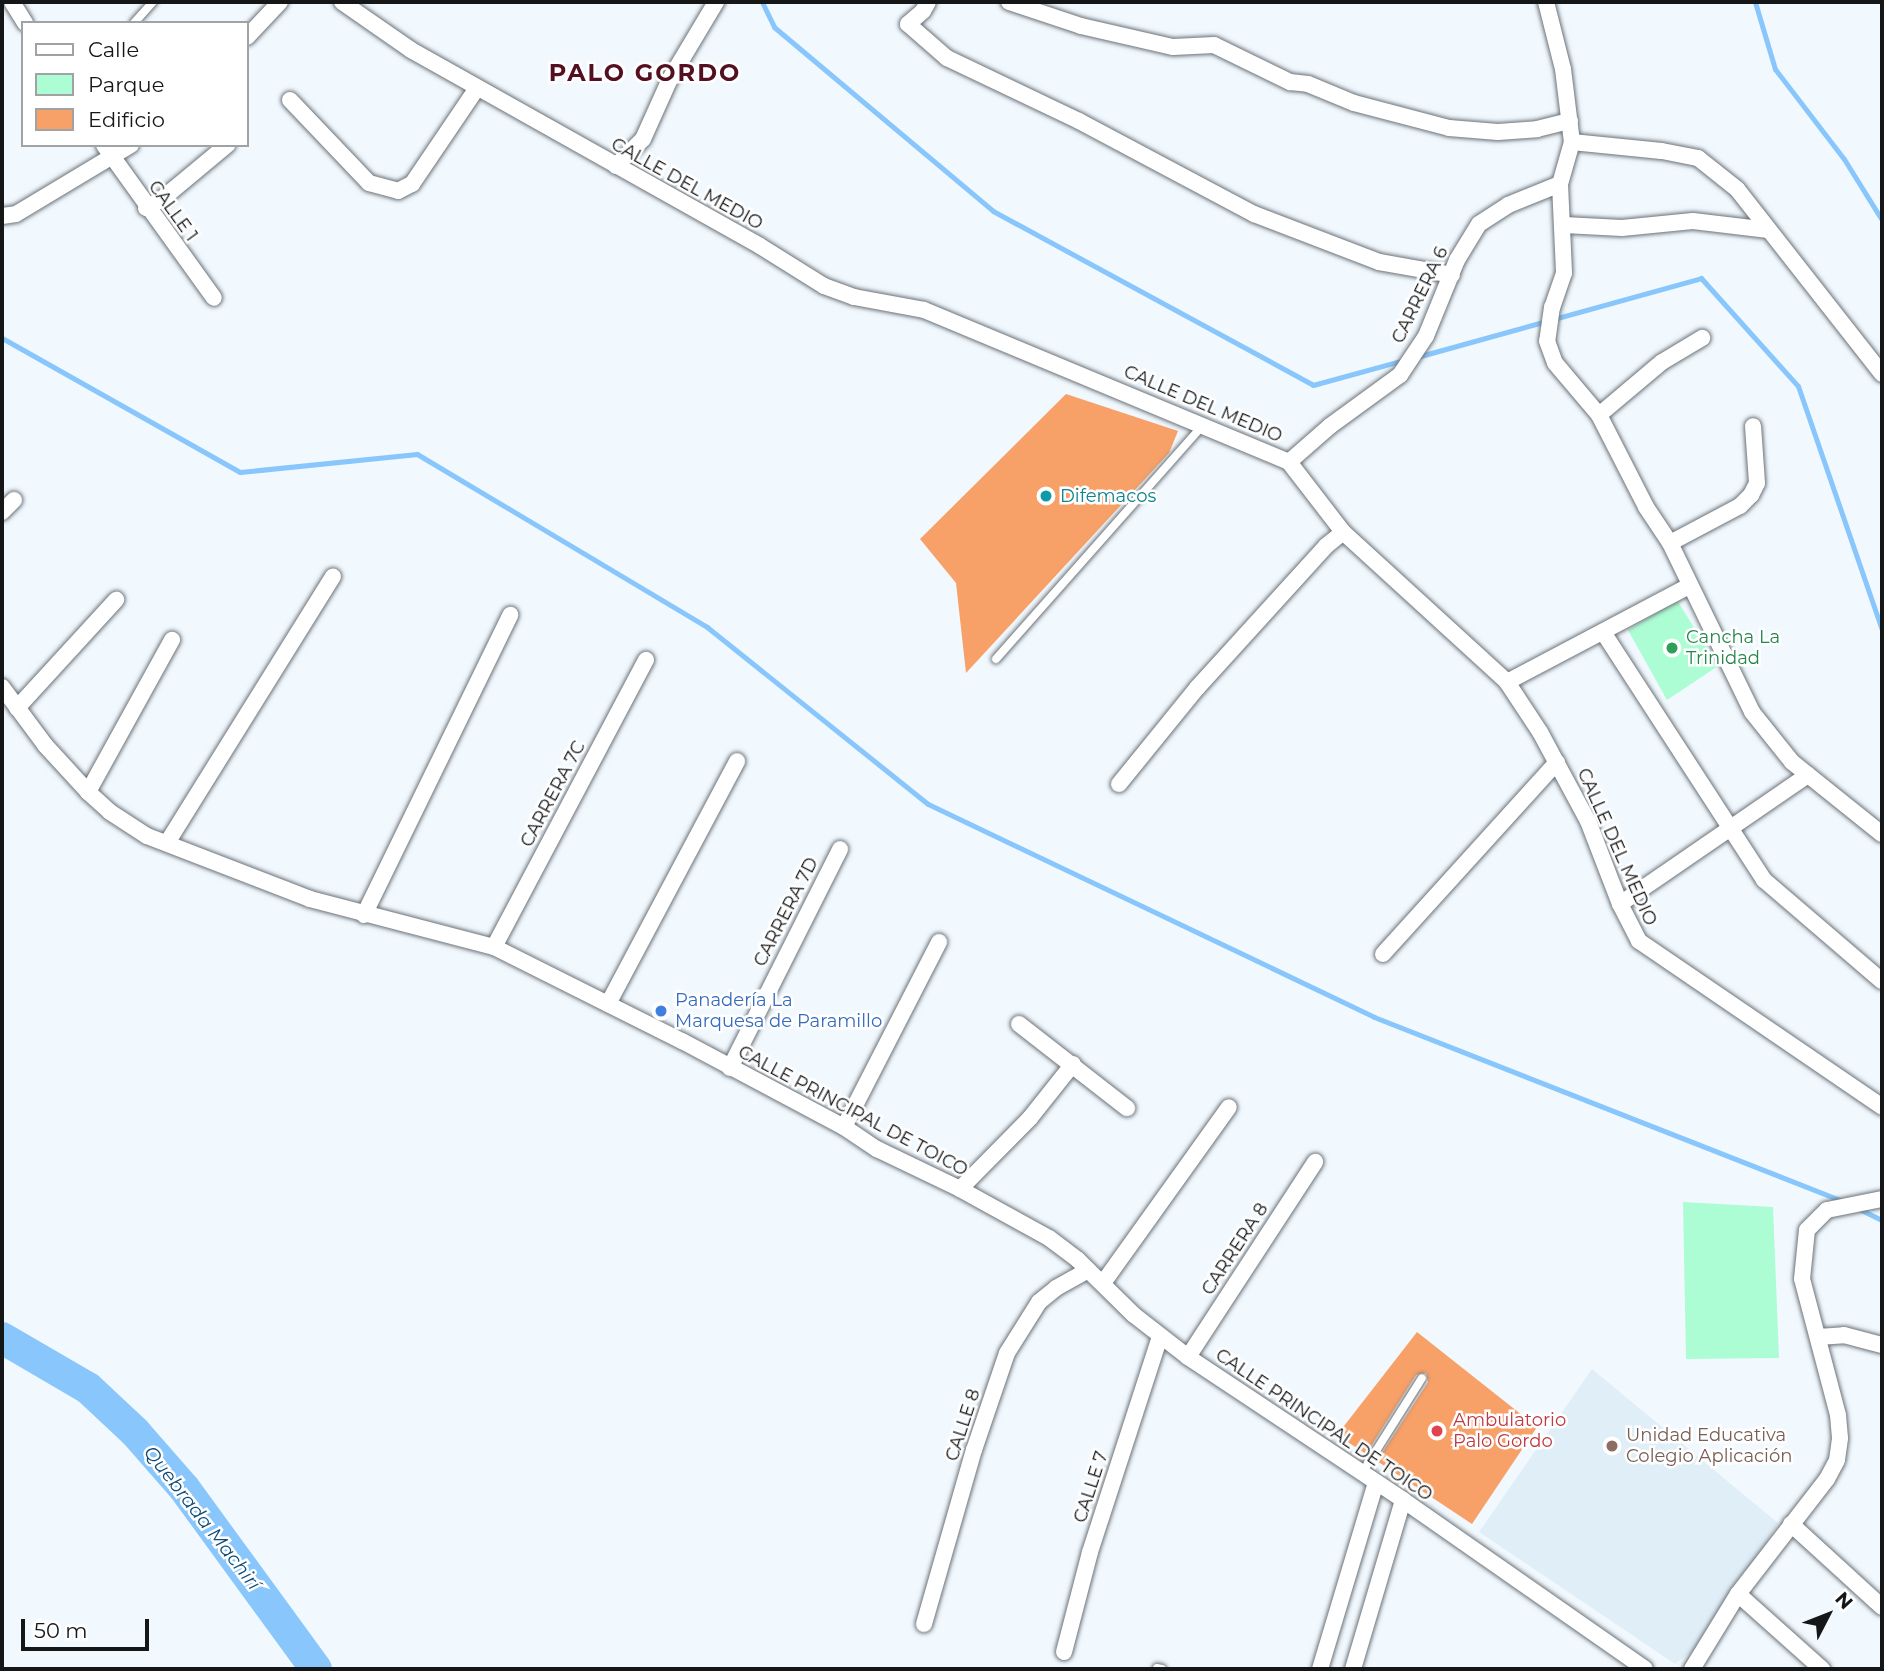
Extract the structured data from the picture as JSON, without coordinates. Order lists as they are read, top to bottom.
{
  "streets": {
    "street": [
      "CALLE DEL MEDIO",
      "CALLE 1",
      "CARRERA 6",
      "CARRERA 7C",
      "CARRERA 7D",
      "CALLE PRINCIPAL DE TOICO",
      "CARRERA 8",
      "CALLE 8",
      "CALLE 7"
    ]
  },
  "crossings": [
    ["CALLE DEL MEDIO", "CARRERA 6"],
    ["CARRERA 7C", "CALLE PRINCIPAL DE TOICO"],
    ["CARRERA 7D", "CALLE PRINCIPAL DE TOICO"],
    ["CALLE PRINCIPAL DE TOICO", "CARRERA 8"],
    ["CALLE PRINCIPAL DE TOICO", "CALLE 8"],
    ["CALLE PRINCIPAL DE TOICO", "CALLE 7"]
  ],
  "districts": ["PALO GORDO"],
  "water": ["Quebrada Machirí"],
  "places": [
    "Difemacos",
    "Cancha La Trinidad",
    "Panadería La Marquesa de Paramillo",
    "Ambulatorio Palo Gordo",
    "Unidad Educativa Colegio Aplicación"
  ],
  "legend": ["Calle", "Parque", "Edificio"],
  "scale_bar": "50 m",
  "north": "top right"
}
